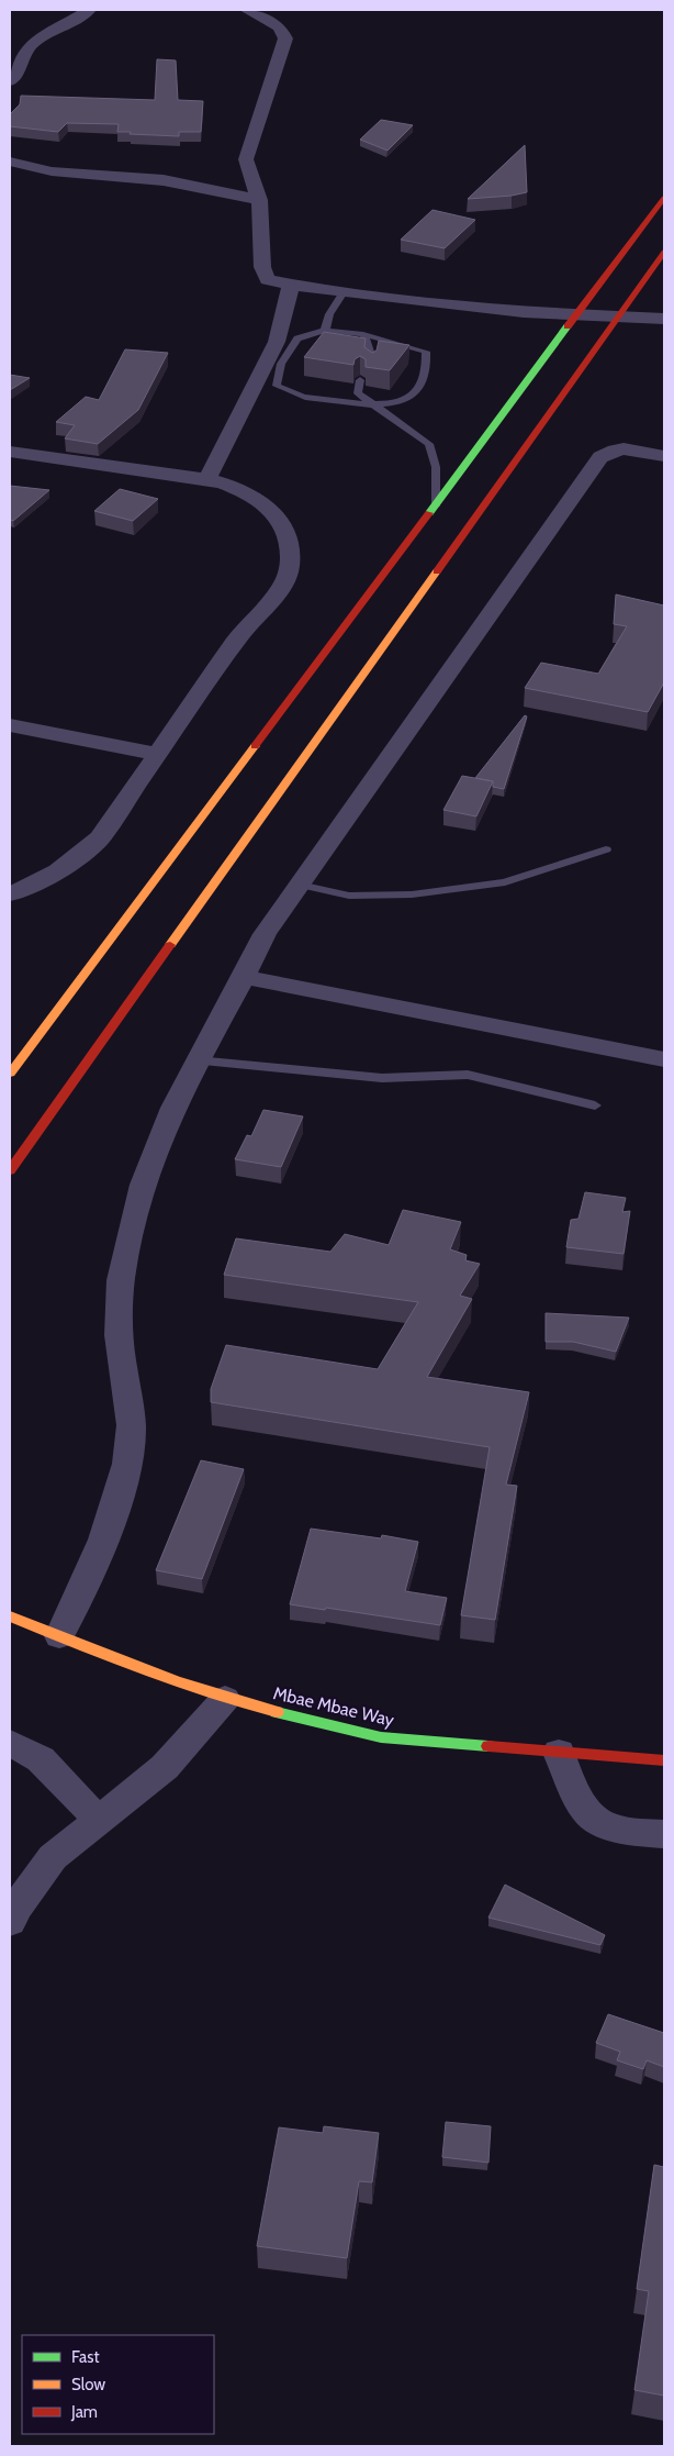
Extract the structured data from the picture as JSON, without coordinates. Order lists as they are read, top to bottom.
{
  "streets": {
    "main road": ["Mbae Mbae Way"]
  },
  "legend": ["Fast", "Slow", "Jam"]
}
